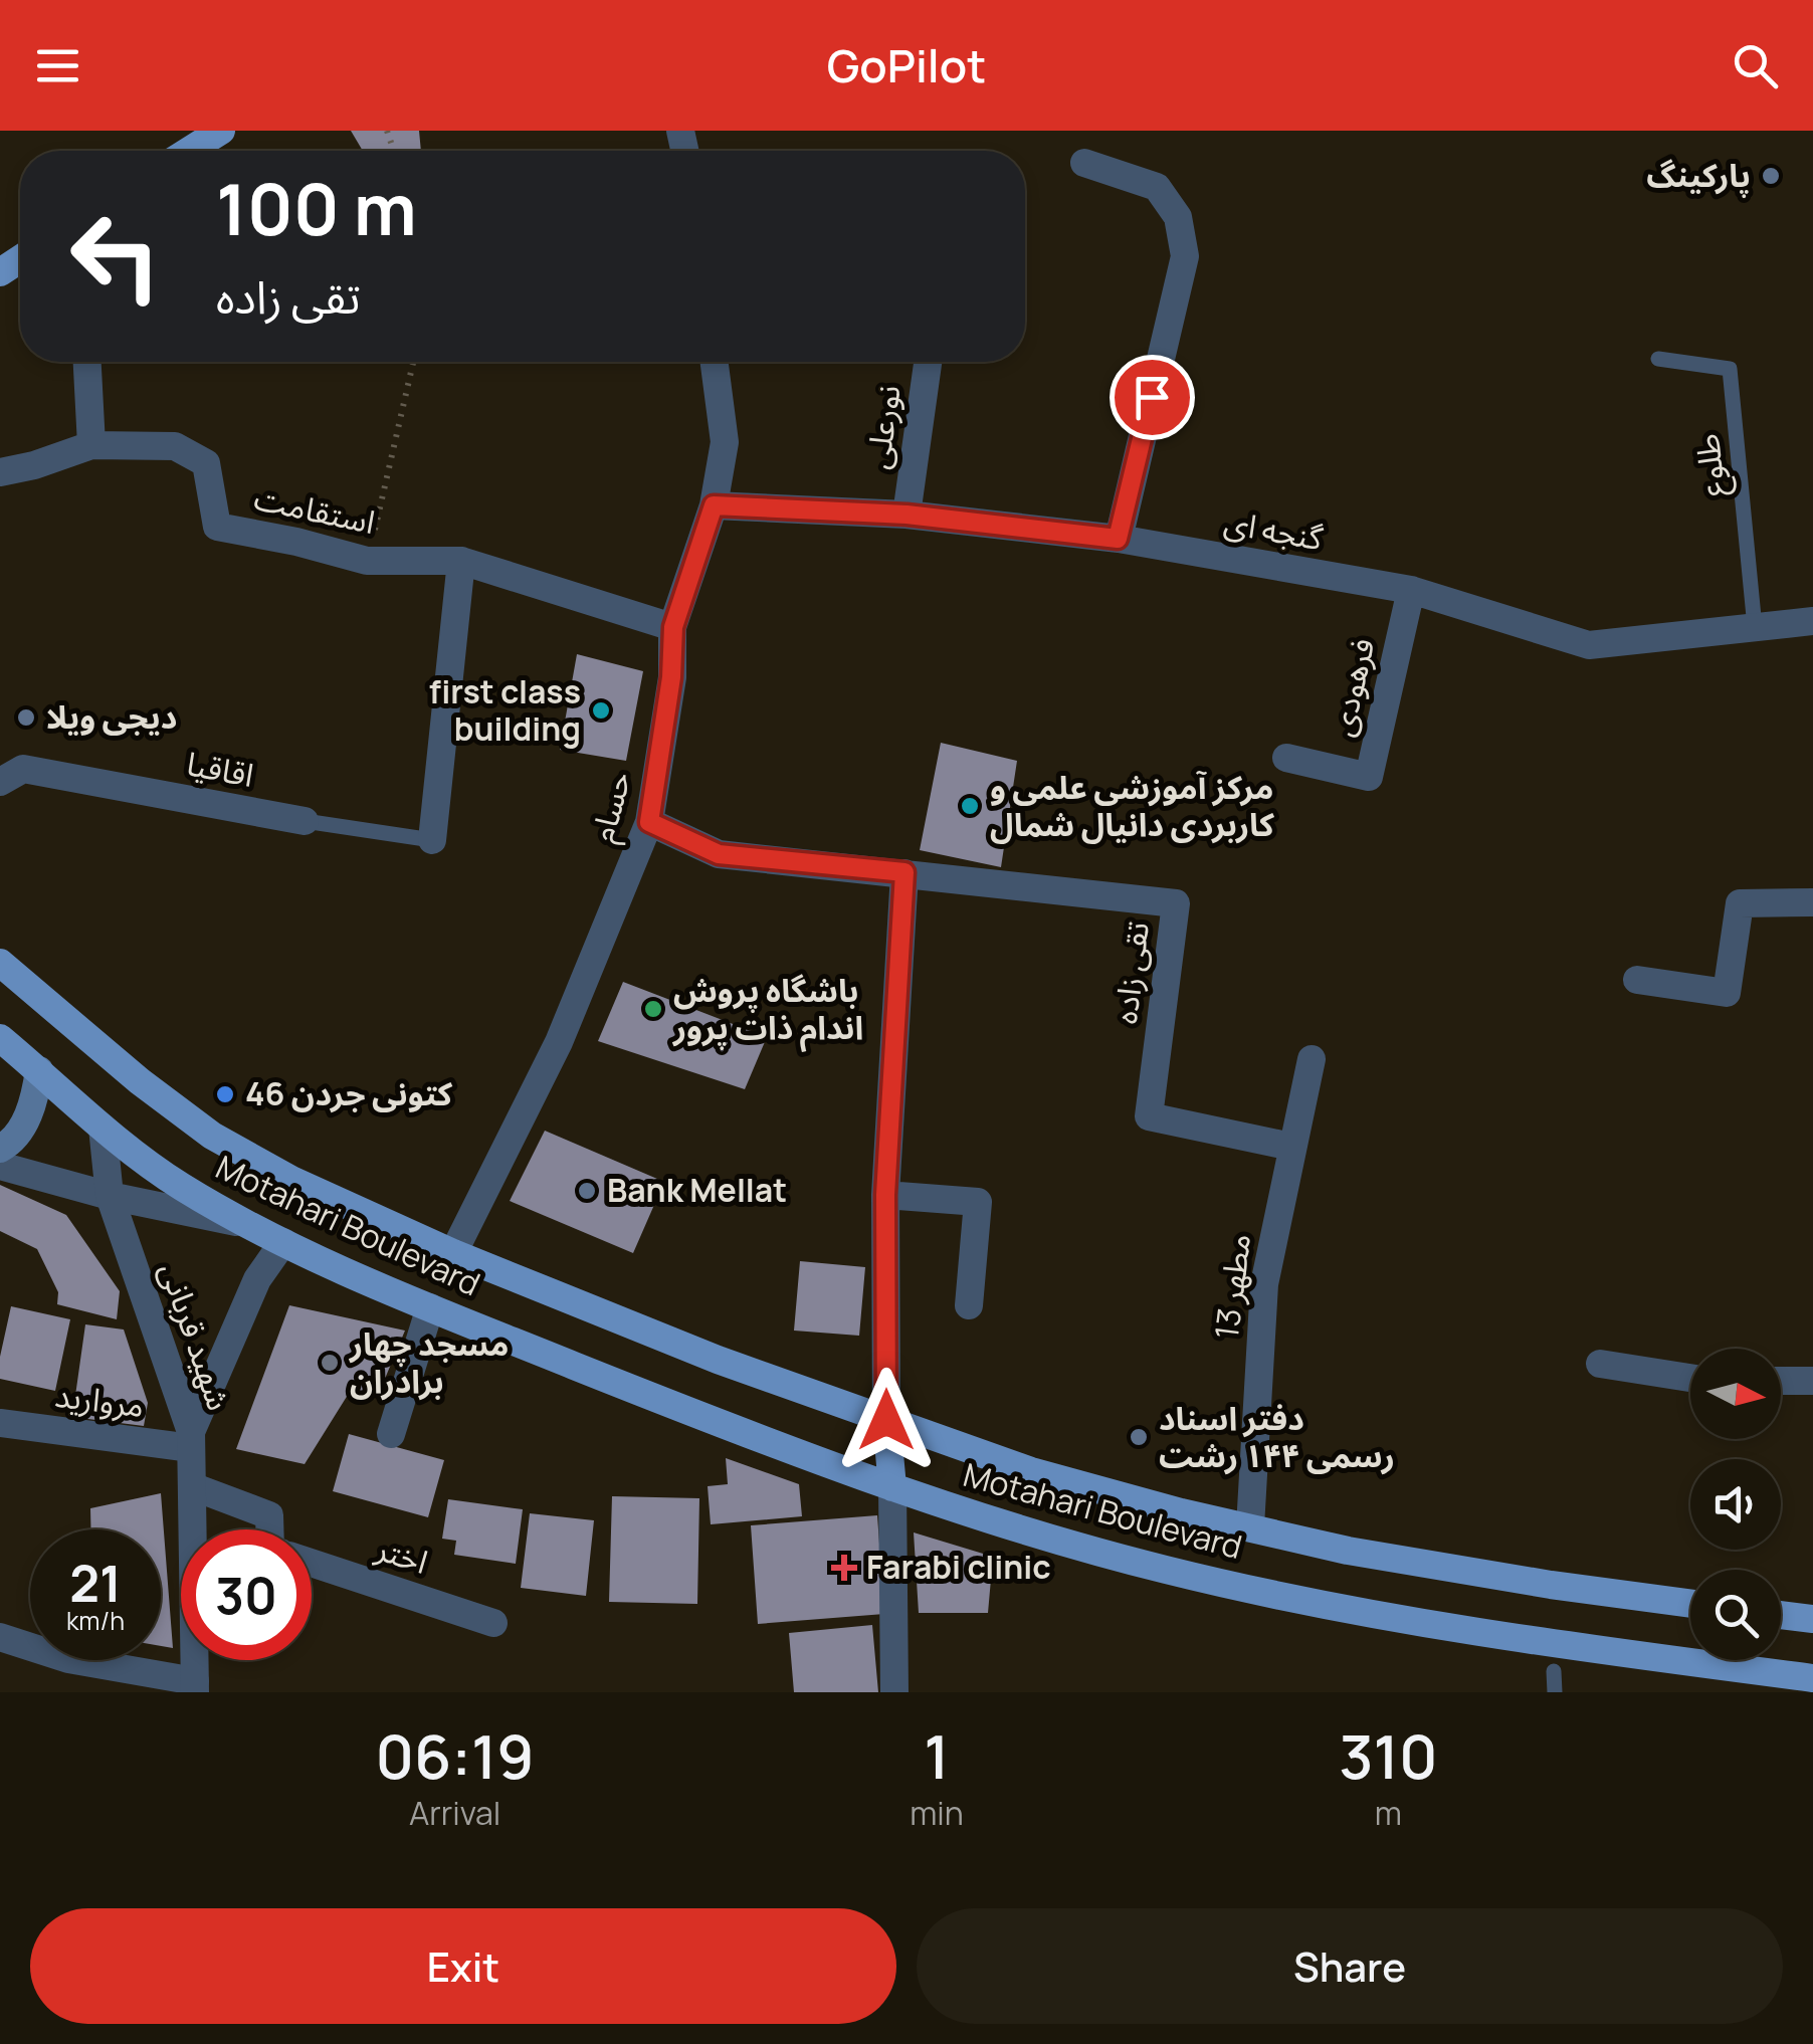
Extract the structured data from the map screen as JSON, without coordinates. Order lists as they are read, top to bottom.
{
  "streets": {
    "main road": ["Motahari Boulevard"],
    "street": [
      "نورعلی",
      "استقامت",
      "گنجه ای",
      "فرهودی",
      "اقاقیا",
      "حسام",
      "تقی زاده",
      "مطهر 13",
      "شهید قربانی",
      "مروارید",
      "اختر"
    ],
    "lane": ["طلوع"]
  },
  "crossings": [
    ["نورعلی", "گنجه ای"],
    ["طلوع", "گنجه ای"],
    ["استقامت", "حسام"],
    ["گنجه ای", "فرهودی"],
    ["گنجه ای", "حسام"],
    ["حسام", "تقی زاده"],
    ["حسام", "Motahari Boulevard"],
    ["تقی زاده", "مطهر 13"],
    ["Motahari Boulevard", "مطهر 13"],
    ["Motahari Boulevard", "شهید قربانی"],
    ["شهید قربانی", "مروارید"]
  ],
  "places": {
    "other": [
      "پارکینگ",
      "first class building",
      "دیجی ویلا",
      "مرکز آموزشی علمی و کاربردی دانیال شمال",
      "باشگاه پروش اندام ذات پرور",
      "کتونی جردن 46",
      "Bank Mellat",
      "مسجد چهار برادران",
      "دفتر اسناد رسمی ۱۴۴ رشت"
    ],
    "health": ["Farabi clinic"]
  },
  "north": "right",
  "page": {
    "header": "GoPilot",
    "turn": ["100 m", "تقی زاده"],
    "speed": "21 km/h",
    "limit": "30",
    "eta": [
      "06:19",
      "Arrival",
      "1",
      "min",
      "310",
      "m"
    ],
    "buttons": ["Exit", "Share"]
  }
}
